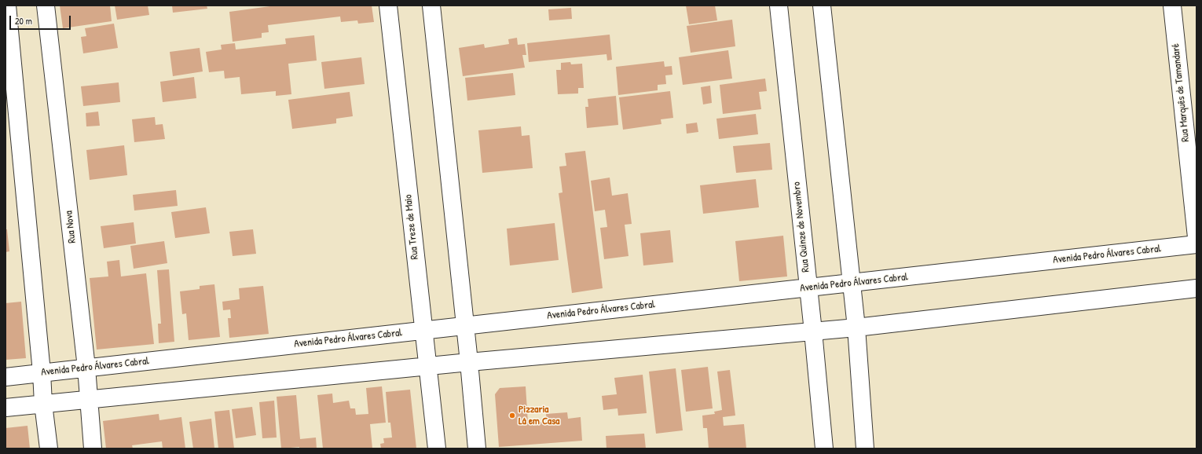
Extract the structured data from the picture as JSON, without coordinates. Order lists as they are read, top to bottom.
{
  "streets": {
    "street": [
      "Rua Marquês de Tamandaré",
      "Rua Nova",
      "Rua Treze de Maio",
      "Rua Quinze de Novembro",
      "Avenida Pedro Álvares Cabral"
    ]
  },
  "crossings": [
    ["Rua Nova", "Avenida Pedro Álvares Cabral"],
    ["Rua Treze de Maio", "Avenida Pedro Álvares Cabral"],
    ["Rua Quinze de Novembro", "Avenida Pedro Álvares Cabral"]
  ],
  "places": ["Pizzaria Lá em Casa"],
  "scale_bar": "20 m"
}
